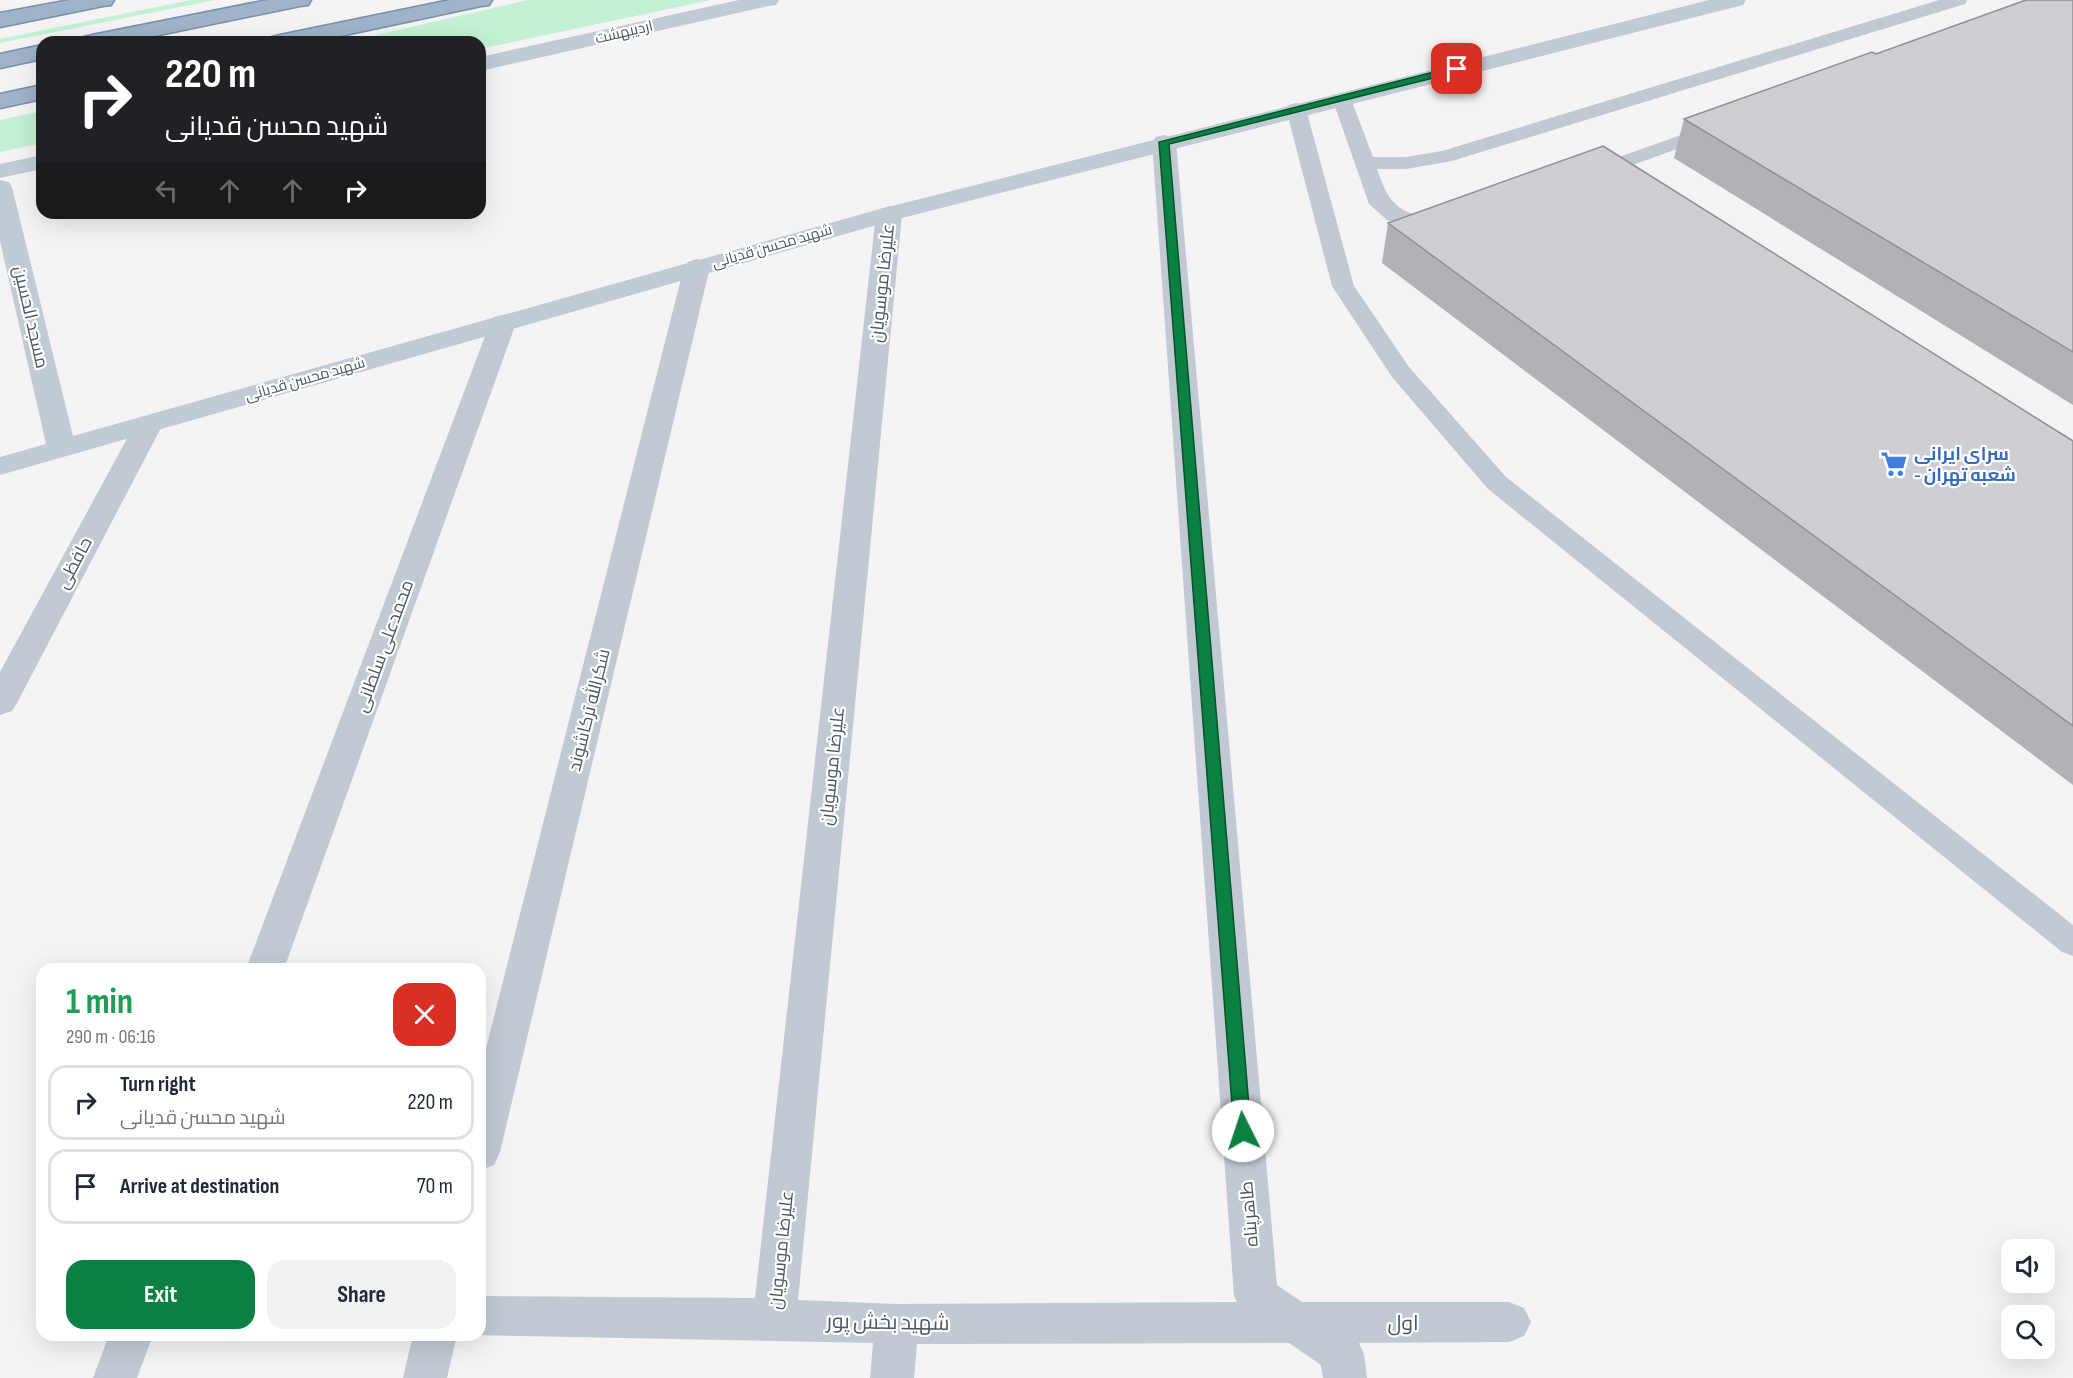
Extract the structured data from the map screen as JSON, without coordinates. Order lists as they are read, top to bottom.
{
  "streets": {
    "main road": ["اردیبهشت", "شهید محسن قدیانی", "مسجد الحسین"],
    "street": [
      "علیرضا موسویان",
      "حافظی",
      "محمدعلی سلطانی",
      "شکرالله ترکاشوند",
      "طاهرپناه",
      "شهید بخش پور",
      "اول"
    ]
  },
  "crossings": [
    ["شهید محسن قدیانی", "علیرضا موسویان"],
    ["شهید محسن قدیانی", "مسجد الحسین"],
    ["شهید محسن قدیانی", "حافظی"],
    ["شهید محسن قدیانی", "محمدعلی سلطانی"],
    ["شهید محسن قدیانی", "شکرالله ترکاشوند"],
    ["شهید محسن قدیانی", "طاهرپناه"],
    ["علیرضا موسویان", "شهید بخش پور"],
    ["طاهرپناه", "شهید بخش پور"],
    ["طاهرپناه", "اول"],
    ["شهید بخش پور", "اول"]
  ],
  "places": {
    "supermarket": ["سرای ایرانی - شعبه تهران"]
  },
  "page": {
    "turn": ["220 m", "شهید محسن قدیانی"],
    "heading": ["1 min", "290 m · 06:16"],
    "list": [
      {
        "name": "Turn right",
        "note": "شهید محسن قدیانی",
        "value": "220 m"
      },
      {
        "name": "Arrive at destination",
        "value": "70 m"
      }
    ],
    "buttons": ["Exit", "Share"]
  }
}
